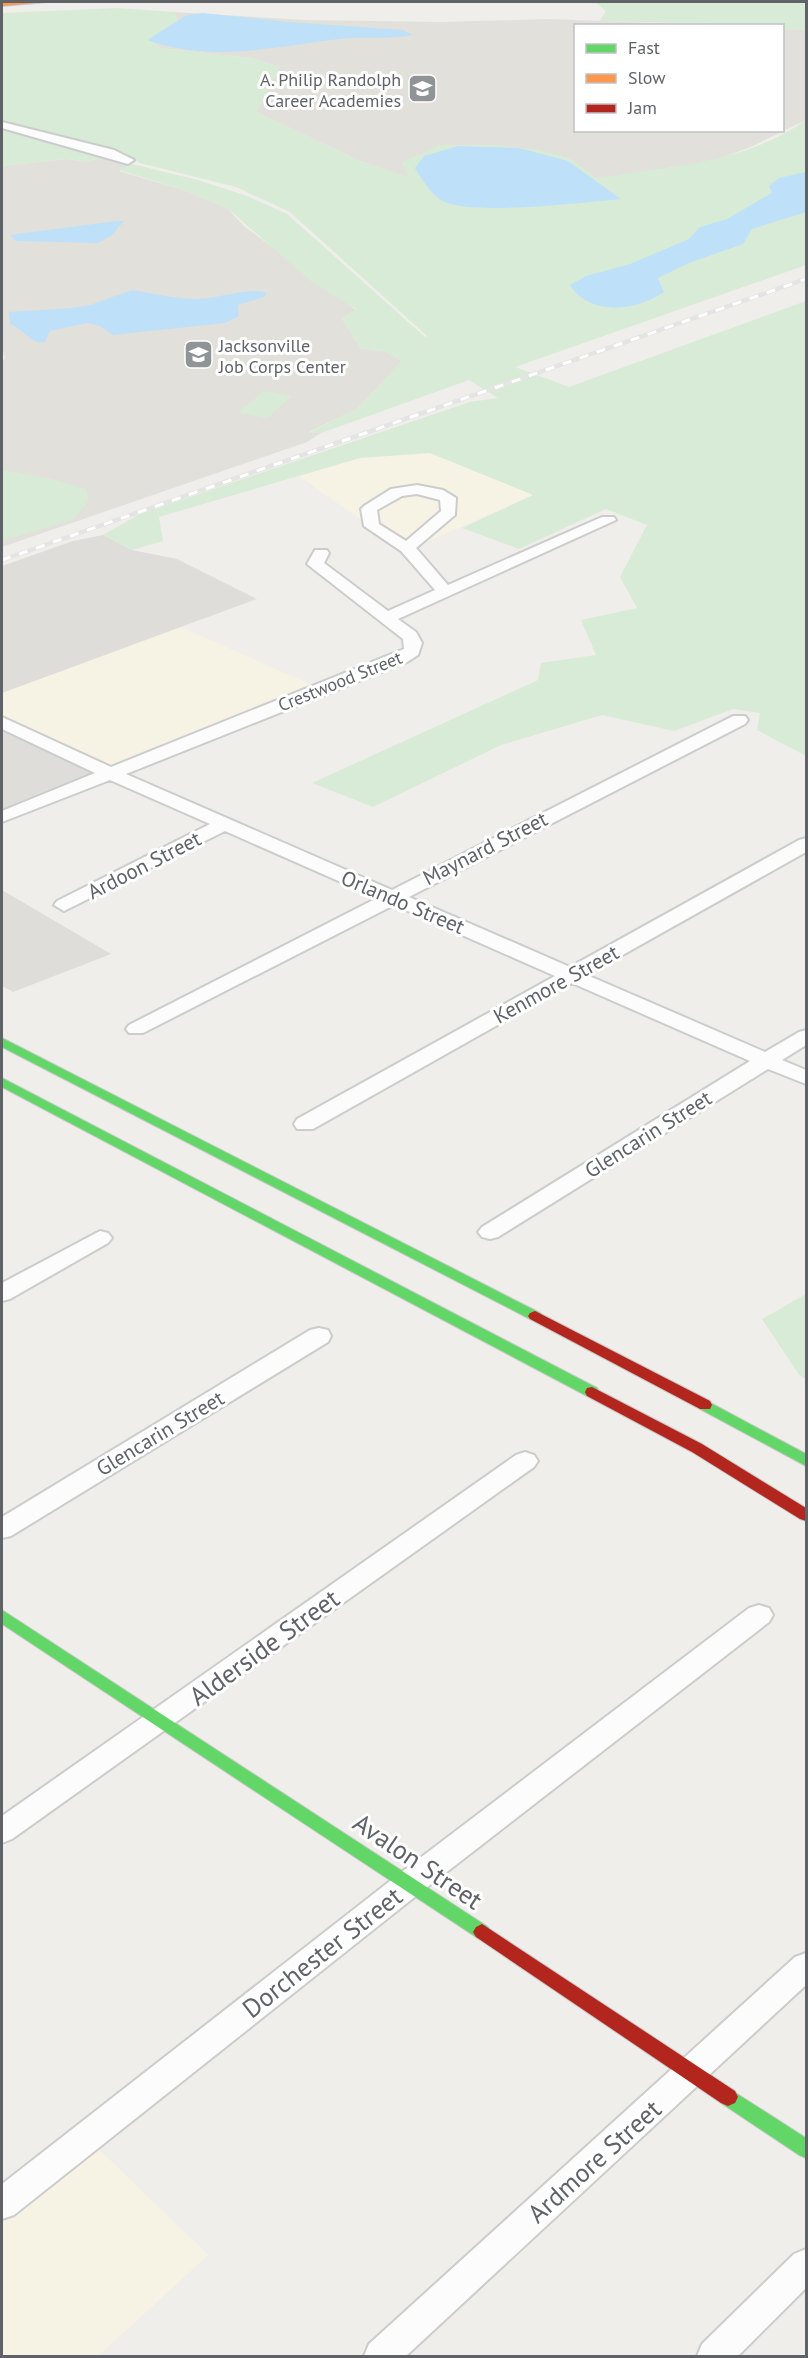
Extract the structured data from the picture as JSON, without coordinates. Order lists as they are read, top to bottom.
{
  "streets": {
    "main road": ["Avalon Street"],
    "street": [
      "Crestwood Street",
      "Maynard Street",
      "Ardoon Street",
      "Orlando Street",
      "Kenmore Street",
      "Glencarin Street",
      "Alderside Street",
      "Dorchester Street",
      "Ardmore Street"
    ]
  },
  "crossings": [
    ["Crestwood Street", "Orlando Street"],
    ["Maynard Street", "Orlando Street"],
    ["Ardoon Street", "Orlando Street"],
    ["Orlando Street", "Kenmore Street"],
    ["Orlando Street", "Glencarin Street"],
    ["Alderside Street", "Avalon Street"],
    ["Avalon Street", "Dorchester Street"],
    ["Avalon Street", "Ardmore Street"]
  ],
  "places": {
    "school or university": ["A. Philip Randolph Career Academies", "Jacksonville Job Corps Center"]
  },
  "legend": ["Fast", "Slow", "Jam"]
}
